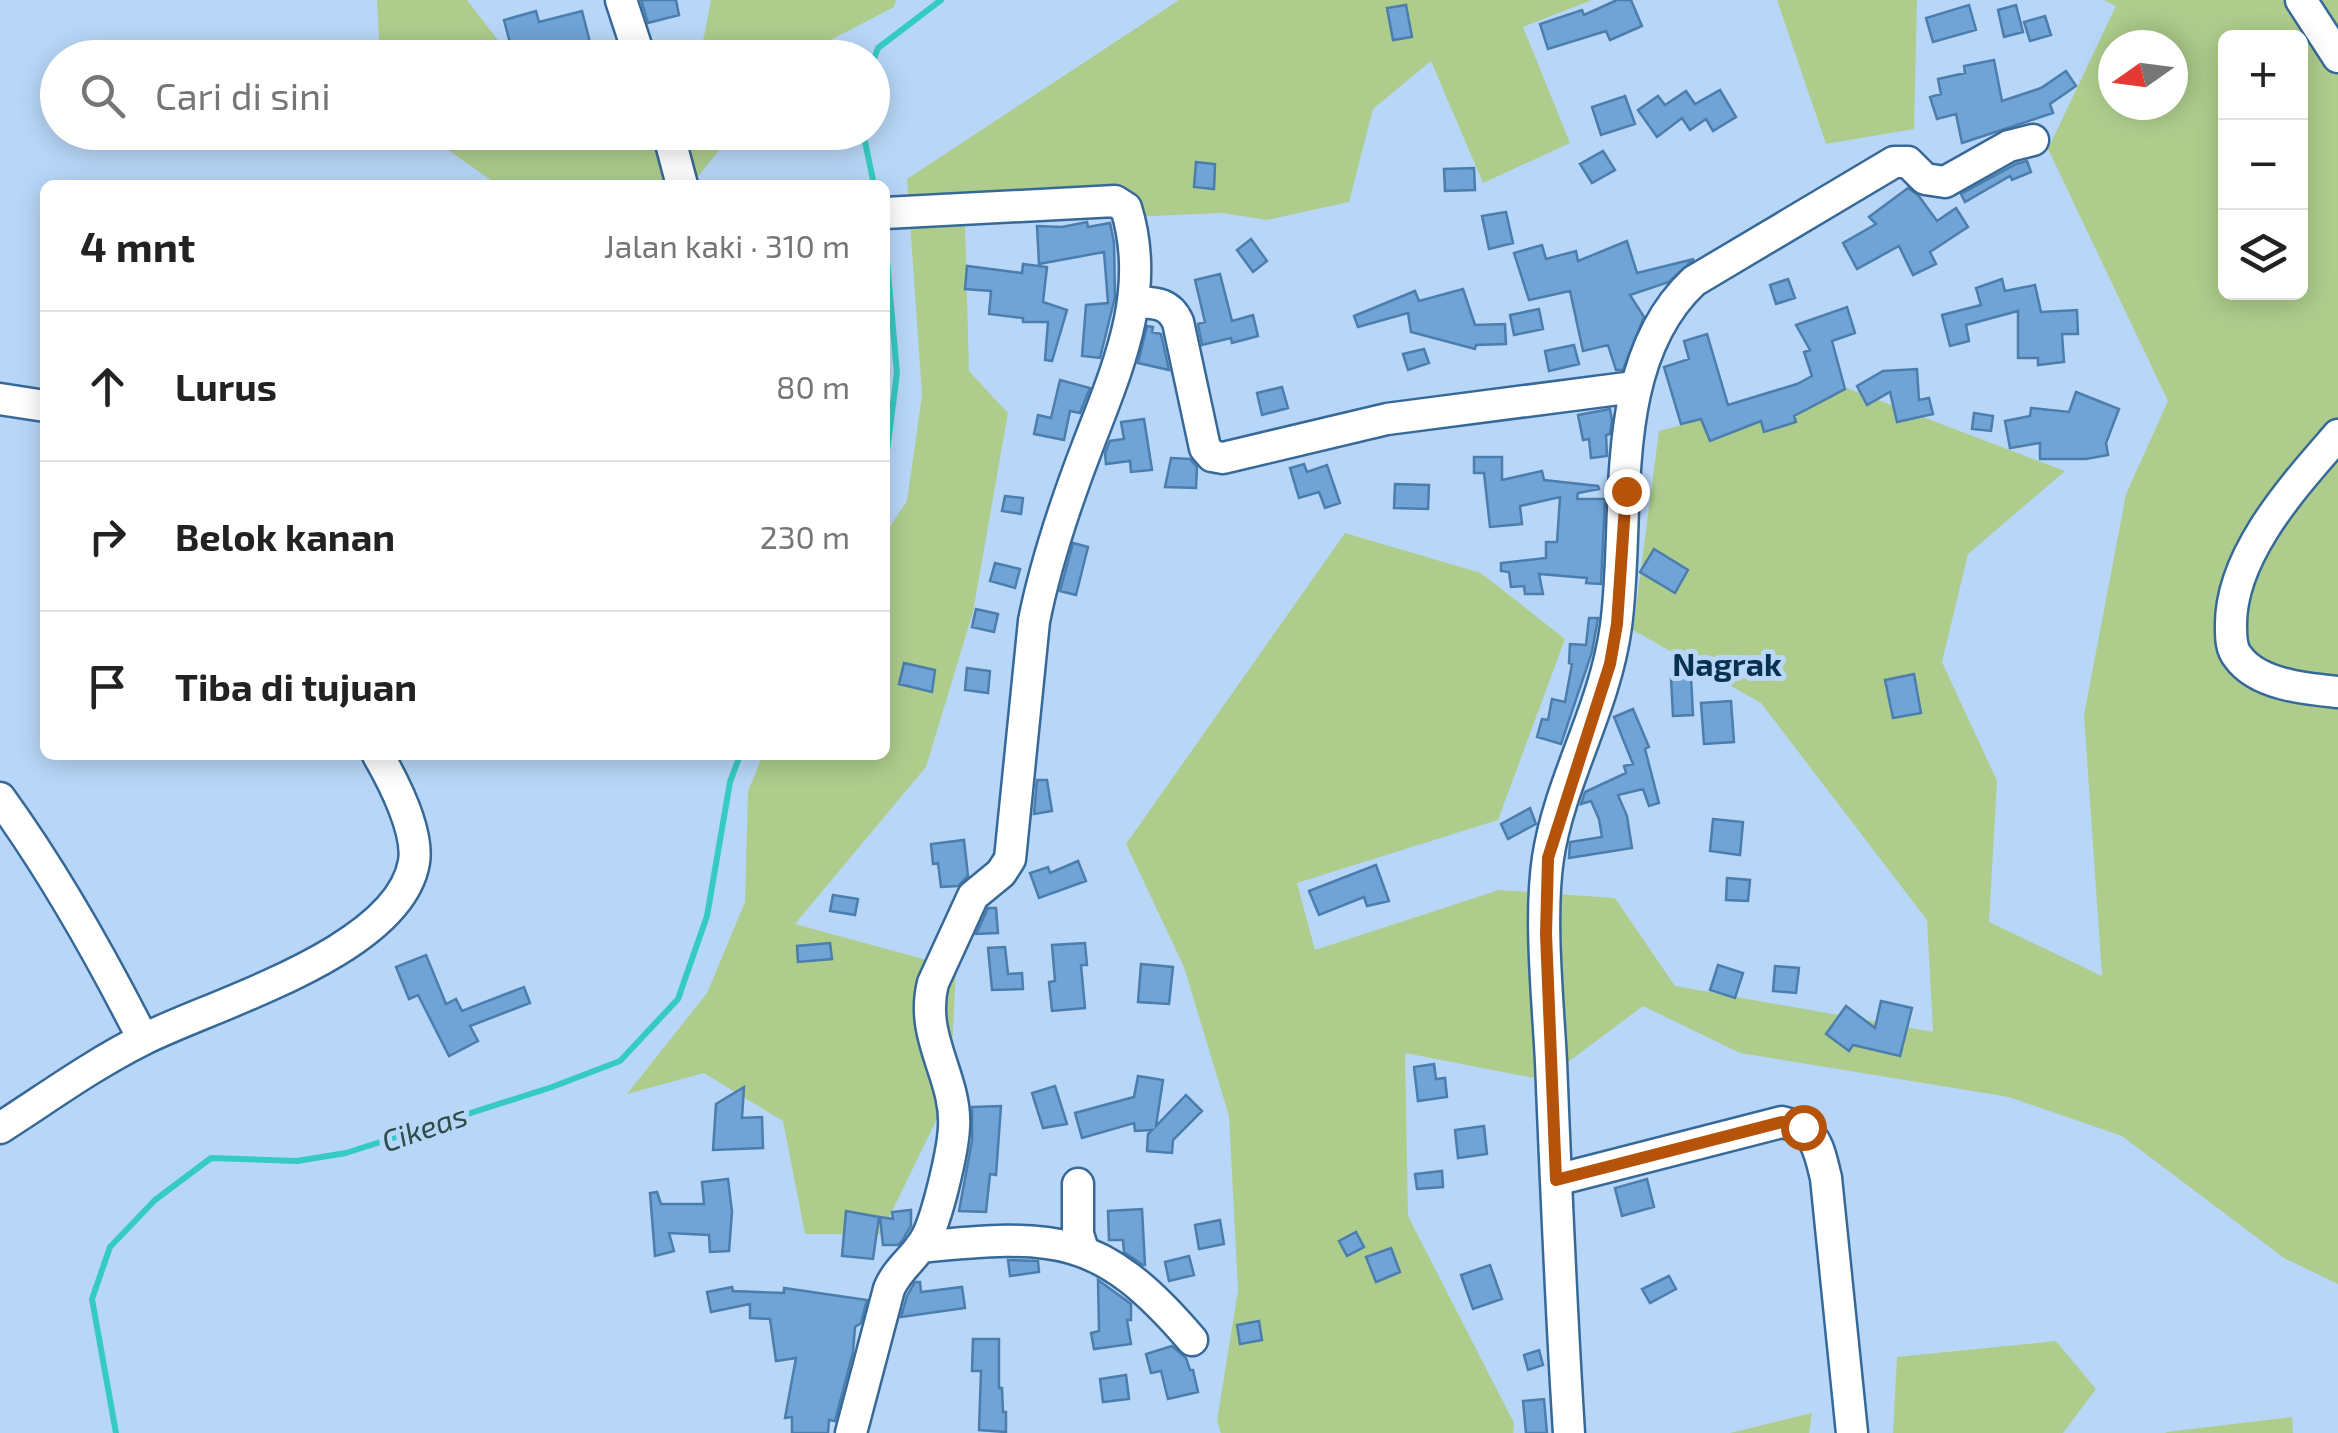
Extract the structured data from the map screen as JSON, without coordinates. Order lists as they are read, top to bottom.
{
  "districts": ["Nagrak"],
  "water": ["Cikeas"],
  "north": "left",
  "page": {
    "map_buttons": ["+", "−"],
    "search": "Cari di sini",
    "heading": ["4 mnt", "Jalan kaki · 310 m"],
    "list": [
      ["Lurus", "80 m"],
      ["Belok kanan", "230 m"],
      "Tiba di tujuan"
    ]
  }
}
